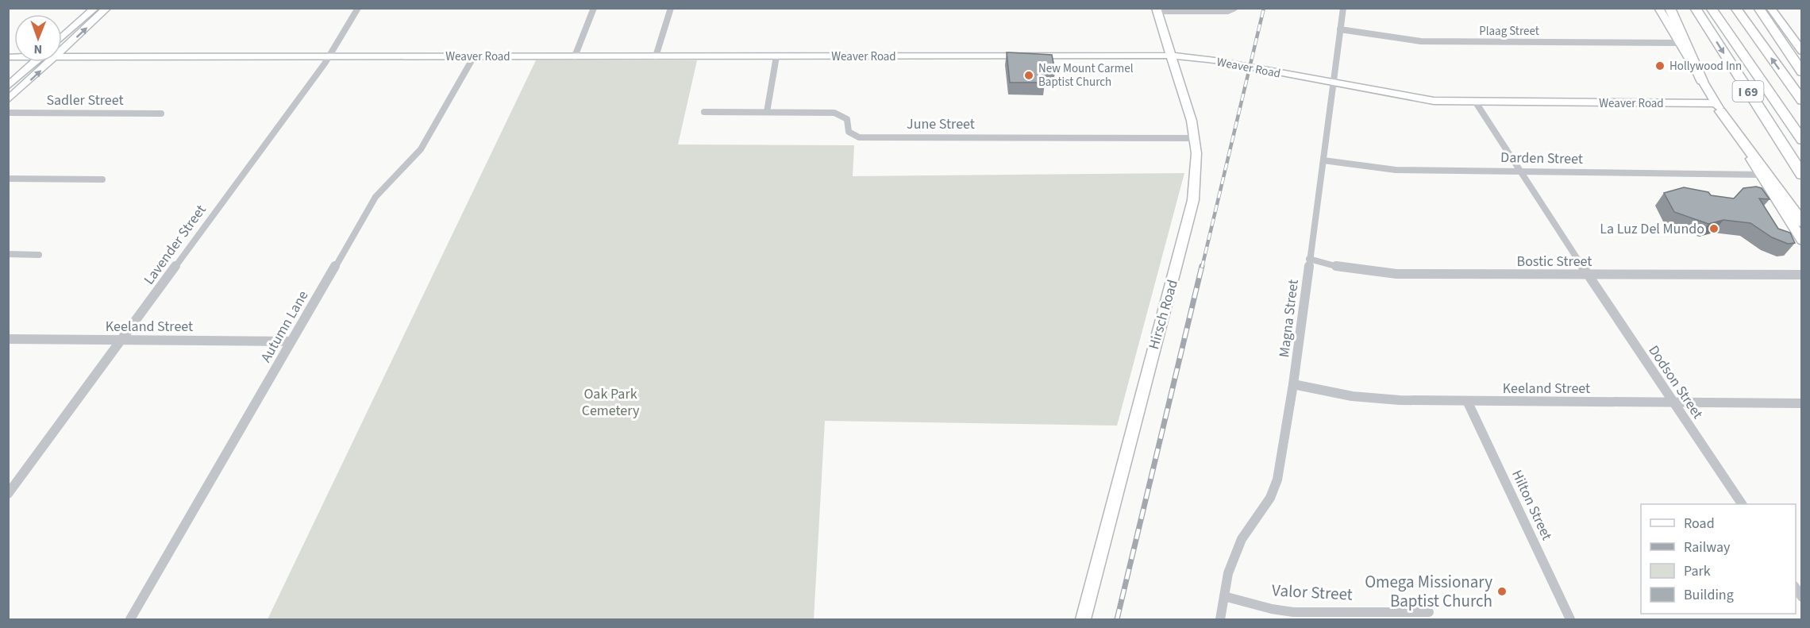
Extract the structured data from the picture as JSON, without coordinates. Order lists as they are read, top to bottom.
{
  "streets": {
    "highway": ["I 69"],
    "street": [
      "Plaag Street",
      "Weaver Road",
      "Sadler Street",
      "June Street",
      "Darden Street",
      "Lavender Street",
      "Bostic Street",
      "Hirsch Road",
      "Magna Street",
      "Keeland Street",
      "Autumn Lane",
      "Dodson Street",
      "Hilton Street",
      "Valor Street"
    ]
  },
  "crossings": [
    ["Plaag Street", "Magna Street"],
    ["Weaver Road", "Lavender Street"],
    ["Weaver Road", "Hirsch Road"],
    ["Weaver Road", "Magna Street"],
    ["Weaver Road", "Autumn Lane"],
    ["Weaver Road", "Dodson Street"],
    ["June Street", "Hirsch Road"],
    ["Darden Street", "Magna Street"],
    ["Darden Street", "Dodson Street"],
    ["Lavender Street", "Keeland Street"],
    ["Bostic Street", "Magna Street"],
    ["Bostic Street", "Dodson Street"],
    ["Magna Street", "Keeland Street"],
    ["Magna Street", "Valor Street"],
    ["Keeland Street", "Autumn Lane"],
    ["Keeland Street", "Dodson Street"],
    ["Keeland Street", "Hilton Street"]
  ],
  "parks": ["Oak Park Cemetery"],
  "places": [
    "Hollywood Inn",
    "New Mount Carmel Baptist Church",
    "La Luz Del Mundo",
    "Omega Missionary Baptist Church"
  ],
  "legend": [
    "Road",
    "Railway",
    "Park",
    "Building"
  ],
  "north": "bottom"
}
